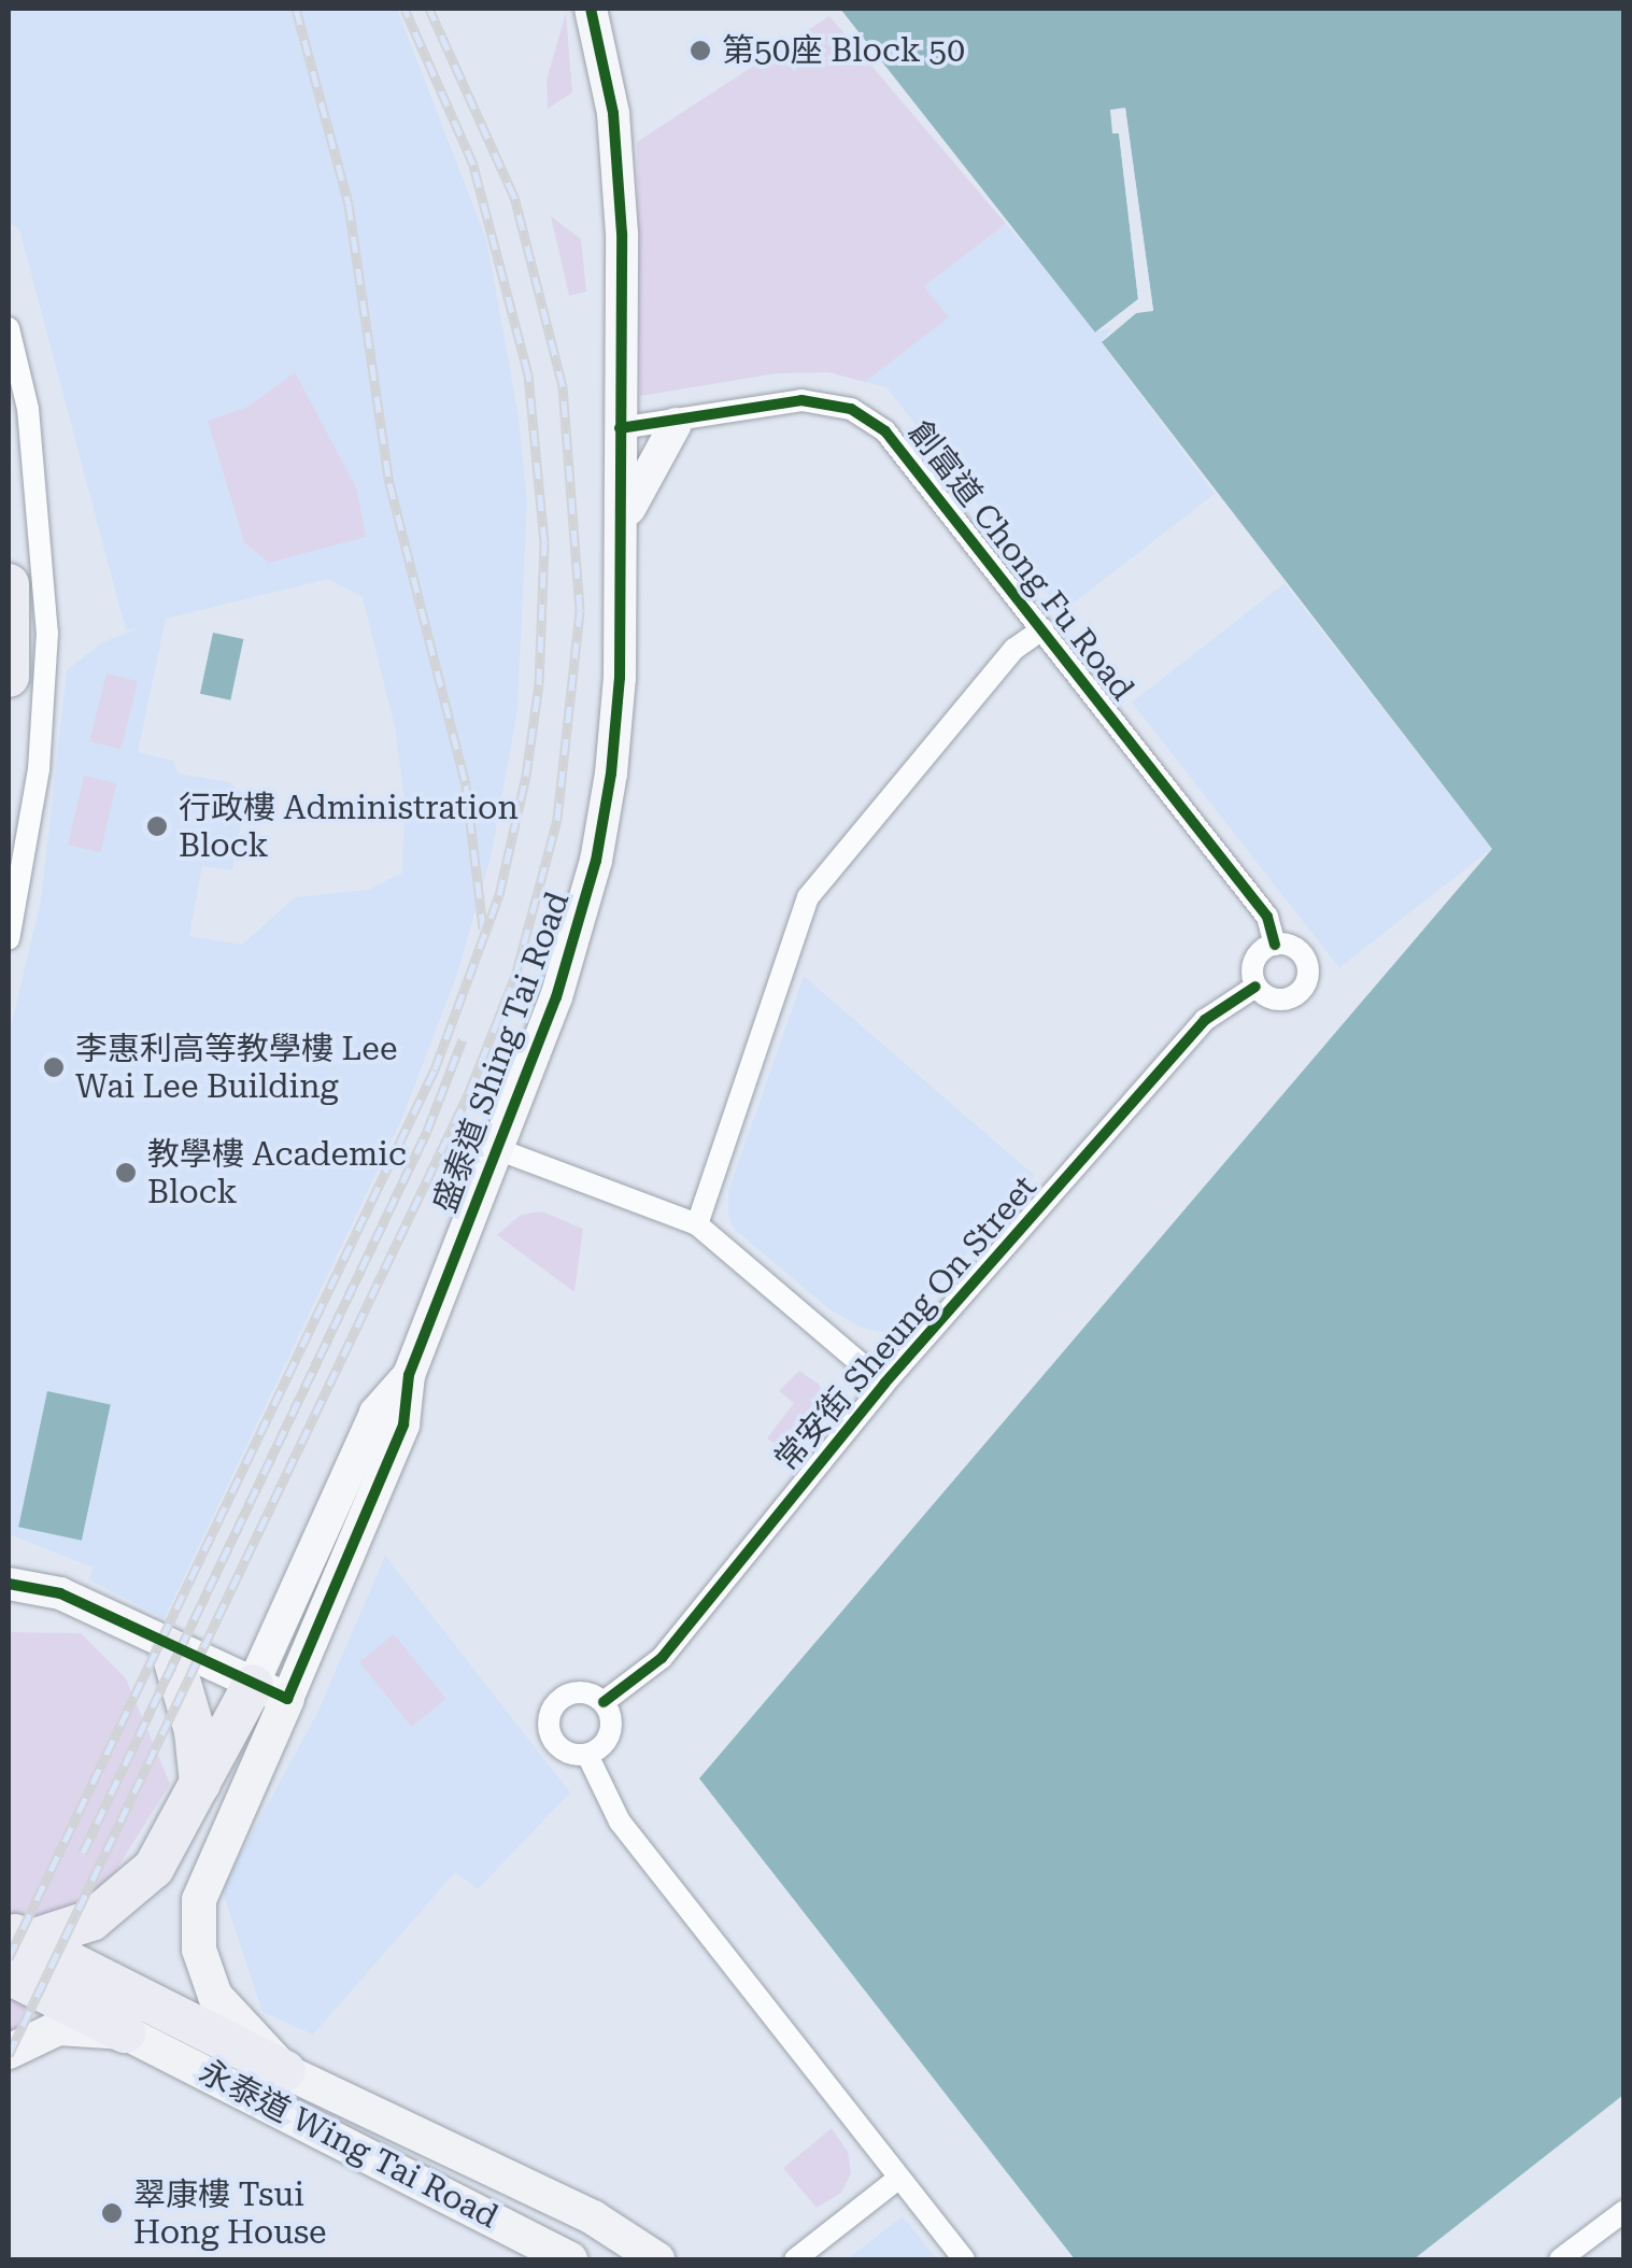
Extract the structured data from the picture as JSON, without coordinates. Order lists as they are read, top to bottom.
{
  "streets": {
    "main road": ["永泰道 Wing Tai Road"],
    "street": ["創富道 Chong Fu Road", "盛泰道 Shing Tai Road", "常安街 Sheung On Street"]
  },
  "crossings": [
    ["創富道 Chong Fu Road", "盛泰道 Shing Tai Road"],
    ["創富道 Chong Fu Road", "常安街 Sheung On Street"]
  ],
  "places": [
    "第50座 Block 50",
    "行政樓 Administration Block",
    "李惠利高等教學樓 Lee Wai Lee Building",
    "教學樓 Academic Block",
    "翠康樓 Tsui Hong House"
  ]
}
